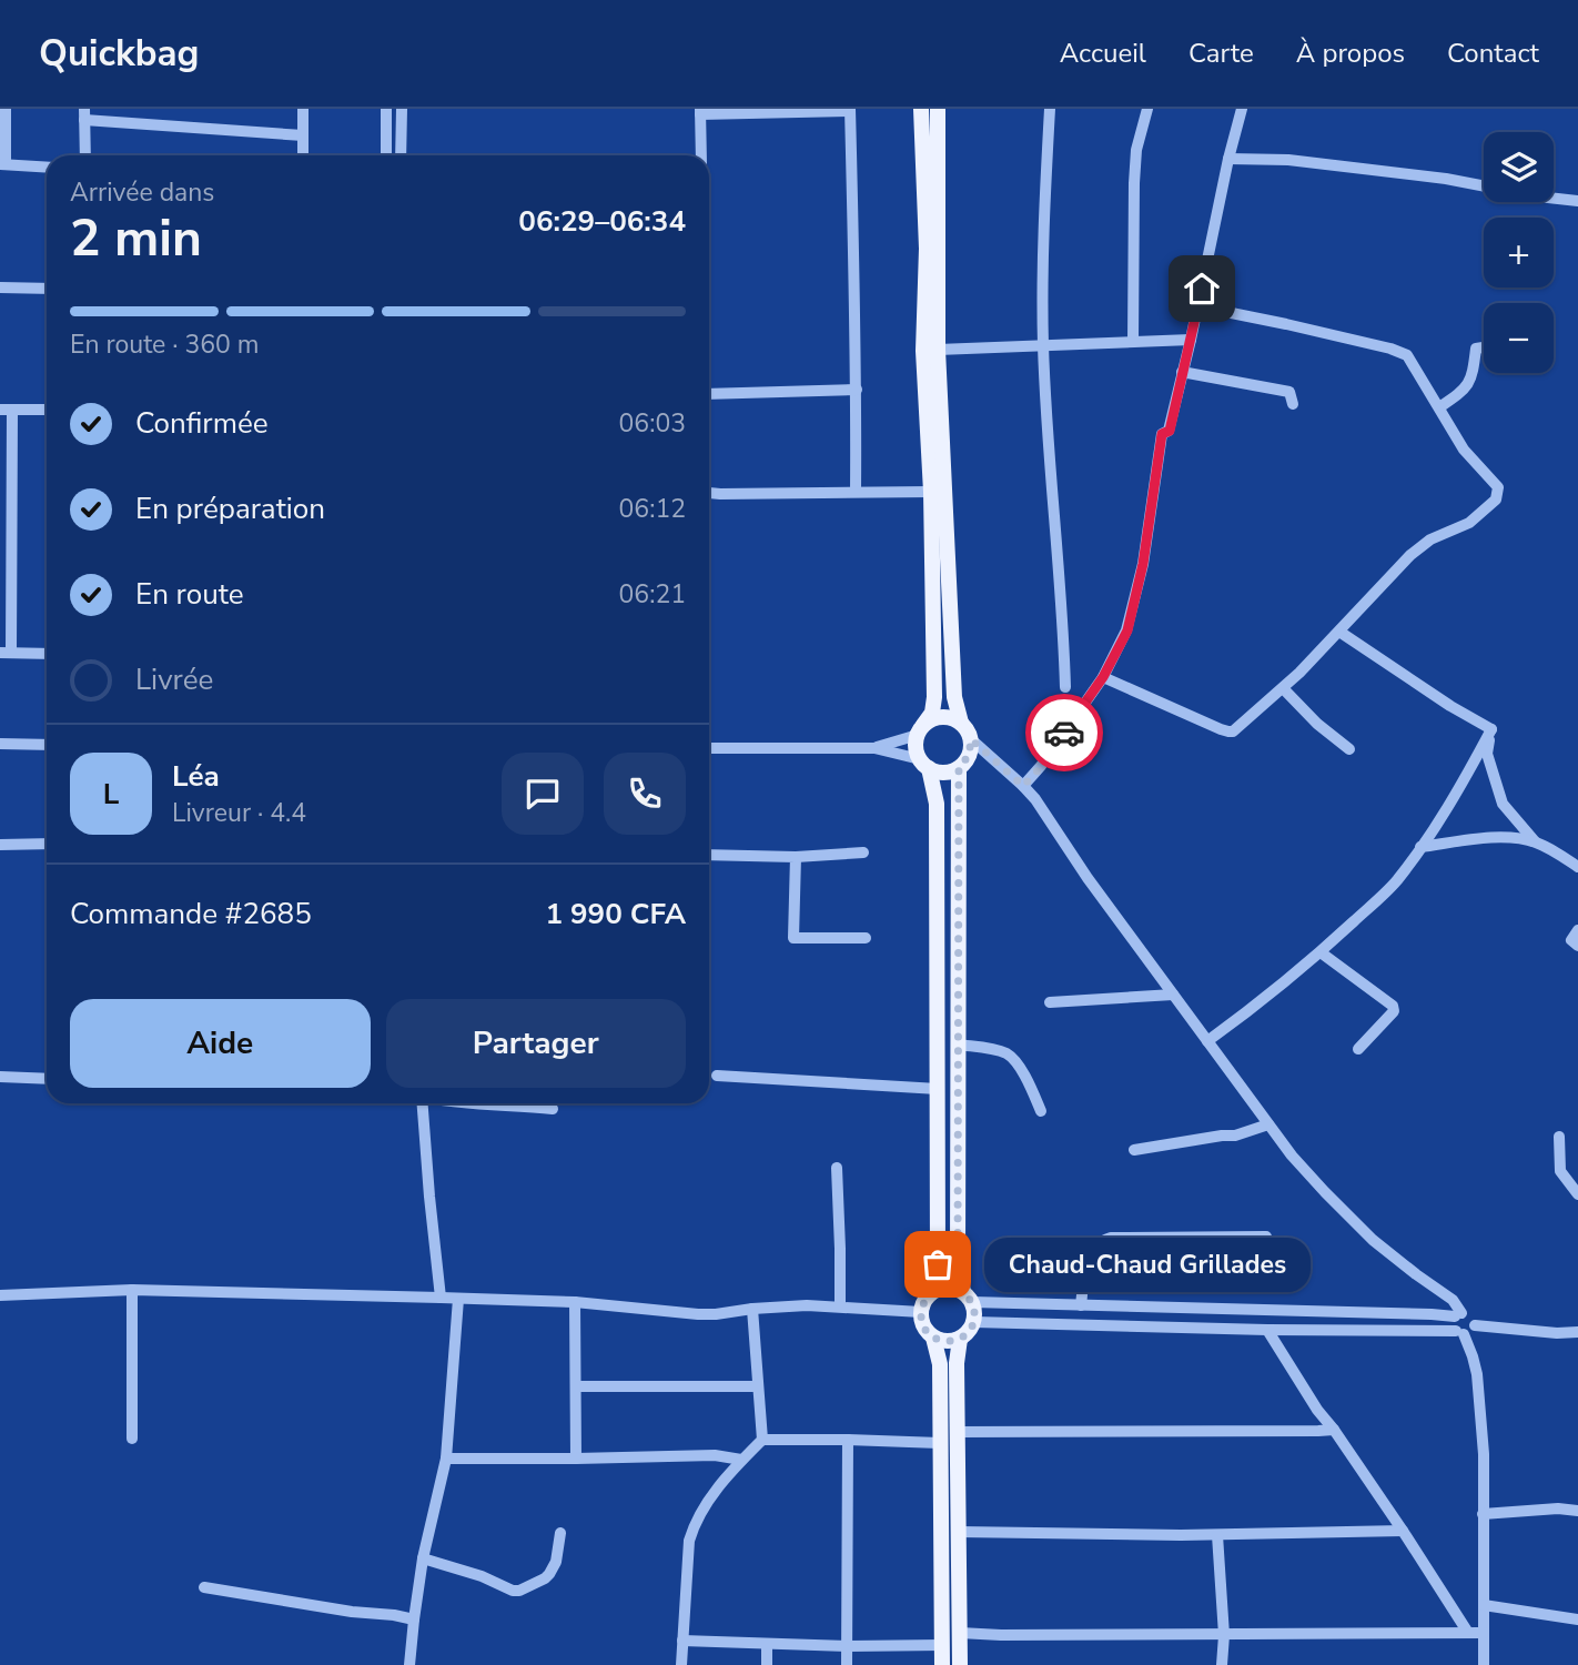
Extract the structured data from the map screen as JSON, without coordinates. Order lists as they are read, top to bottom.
{
  "places": ["Chaud-Chaud Grillades"],
  "page": {
    "header": "Quickbag",
    "nav": [
      "Accueil",
      "Carte",
      "À propos",
      "Contact"
    ],
    "map_buttons": ["+", "−"],
    "heading": ["2 min", "Arrivée dans", "06:29–06:34"],
    "panel": [
      "Léa",
      "Livreur · 4.4",
      "Commande #2685",
      "1 990 CFA"
    ],
    "bar": "En route · 360 m",
    "list": [
      ["Confirmée", "06:03"],
      ["En préparation", "06:12"],
      ["En route", "06:21"],
      "Livrée"
    ],
    "round": "L",
    "buttons": ["Aide", "Partager"],
    "bubble": "Chaud-Chaud Grillades"
  }
}
